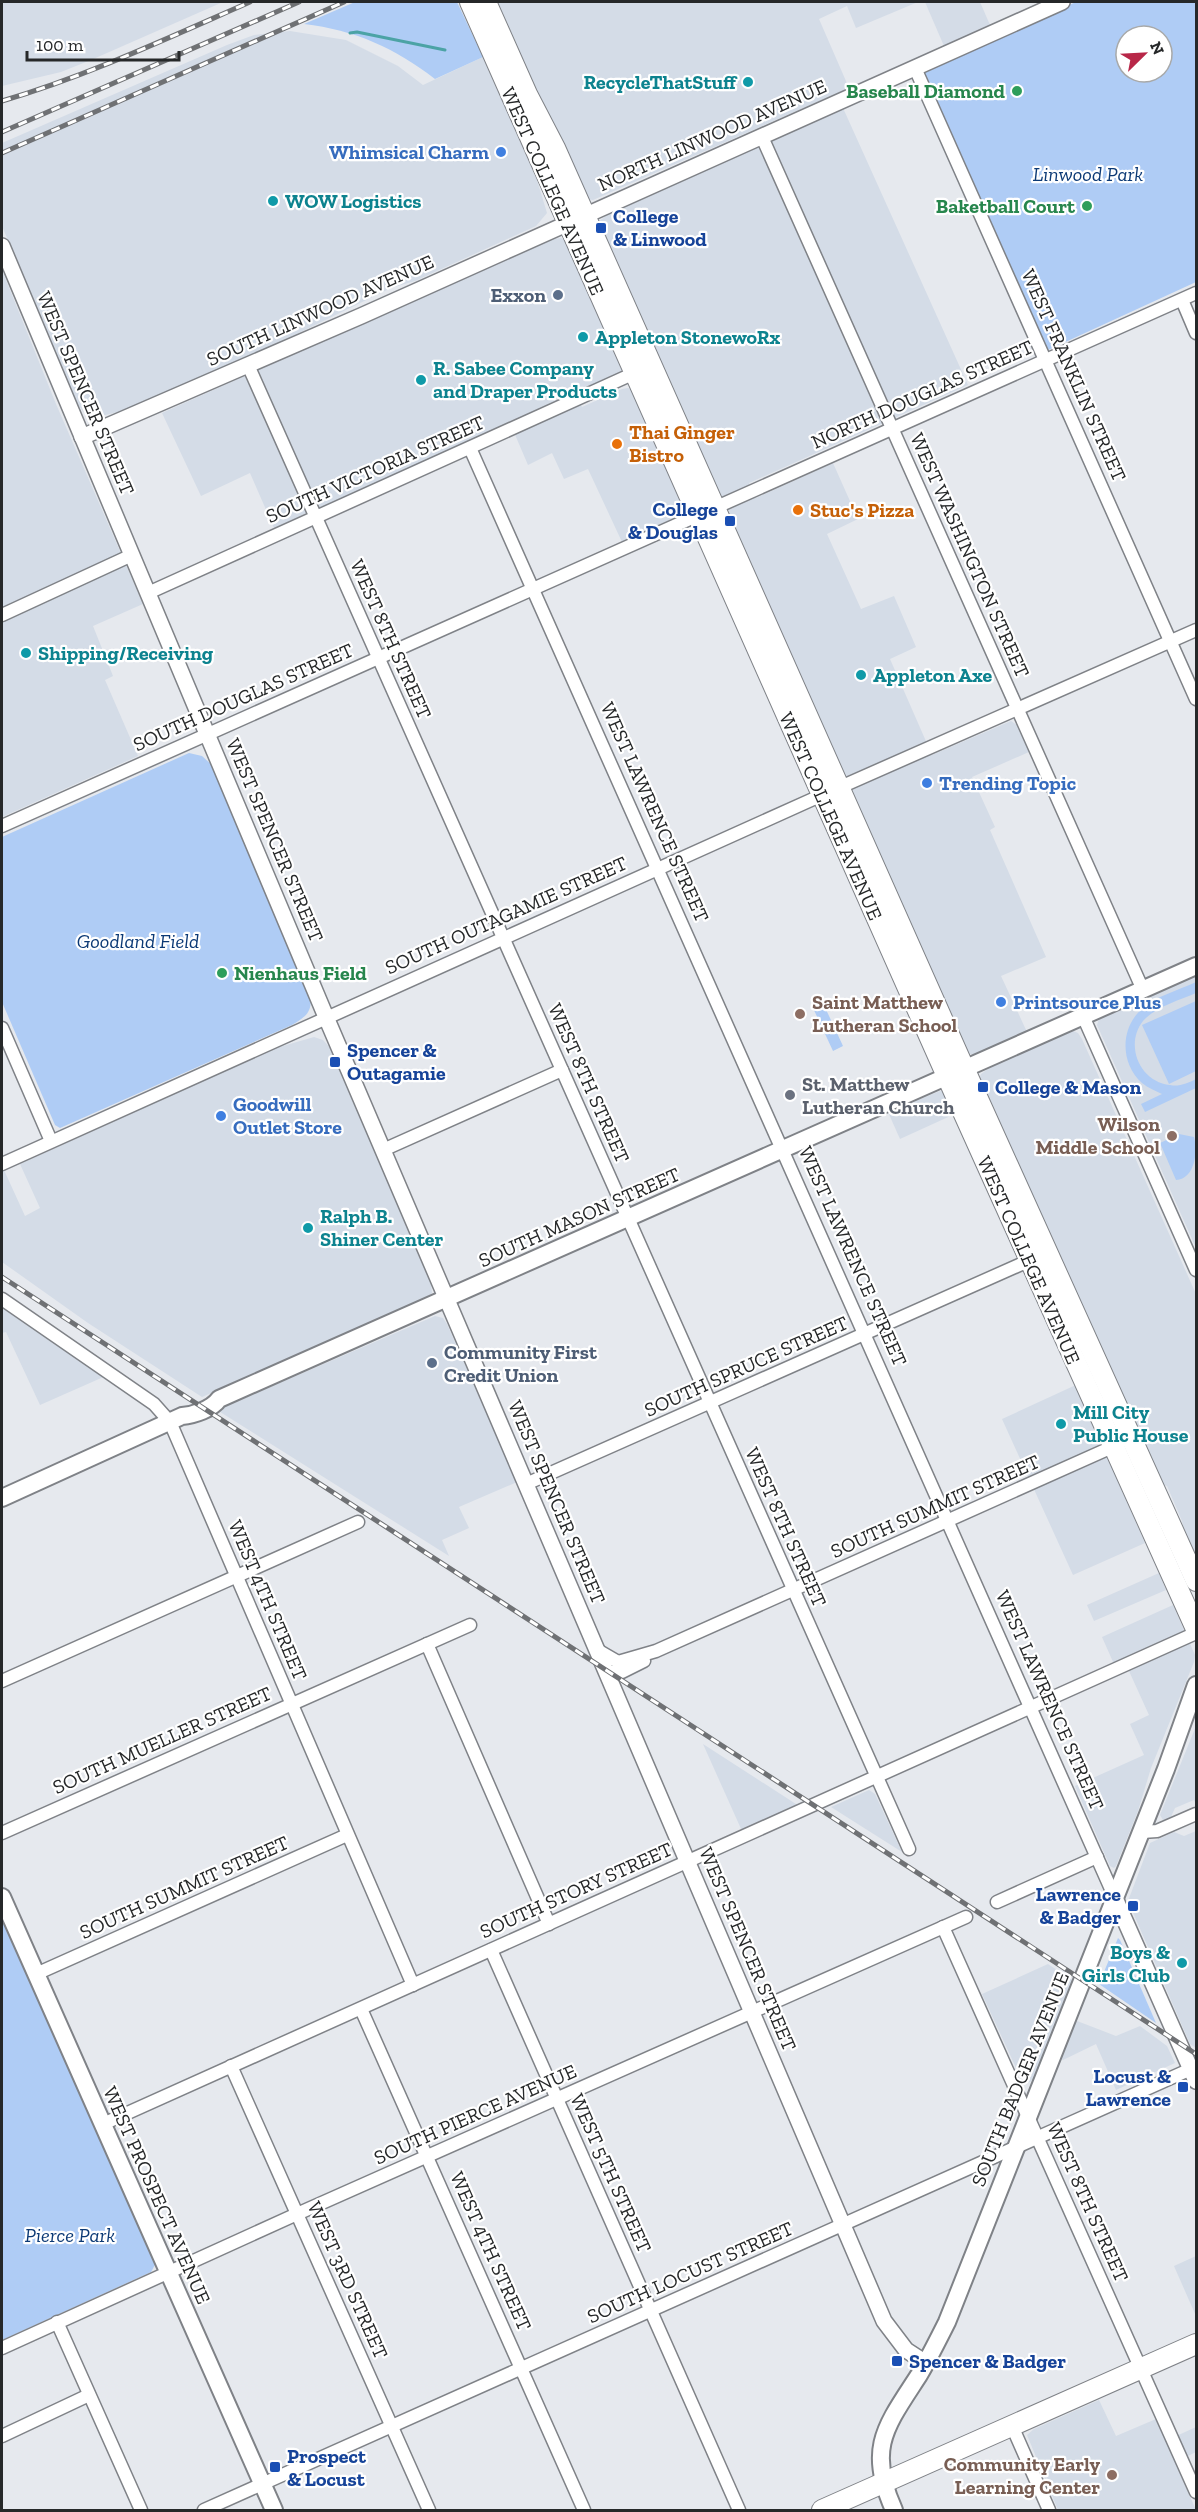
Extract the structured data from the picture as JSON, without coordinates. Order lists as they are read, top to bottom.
{
  "streets": {
    "main road": [
      "WEST COLLEGE AVENUE",
      "SOUTH MASON STREET",
      "SOUTH BADGER AVENUE",
      "WEST PROSPECT AVENUE"
    ],
    "street": [
      "NORTH LINWOOD AVENUE",
      "SOUTH LINWOOD AVENUE",
      "WEST FRANKLIN STREET",
      "WEST SPENCER STREET",
      "NORTH DOUGLAS STREET",
      "SOUTH VICTORIA STREET",
      "WEST WASHINGTON STREET",
      "WEST 8TH STREET",
      "SOUTH DOUGLAS STREET",
      "WEST LAWRENCE STREET",
      "SOUTH OUTAGAMIE STREET",
      "SOUTH SPRUCE STREET",
      "SOUTH SUMMIT STREET",
      "WEST 4TH STREET",
      "SOUTH MUELLER STREET",
      "SOUTH STORY STREET",
      "SOUTH PIERCE AVENUE",
      "WEST 5TH STREET",
      "SOUTH LOCUST STREET",
      "WEST 3RD STREET"
    ]
  },
  "crossings": [
    ["NORTH LINWOOD AVENUE", "WEST COLLEGE AVENUE"],
    ["NORTH LINWOOD AVENUE", "SOUTH LINWOOD AVENUE"],
    ["NORTH LINWOOD AVENUE", "WEST FRANKLIN STREET"],
    ["NORTH LINWOOD AVENUE", "WEST WASHINGTON STREET"],
    ["WEST COLLEGE AVENUE", "SOUTH LINWOOD AVENUE"],
    ["WEST COLLEGE AVENUE", "NORTH DOUGLAS STREET"],
    ["WEST COLLEGE AVENUE", "SOUTH VICTORIA STREET"],
    ["WEST COLLEGE AVENUE", "SOUTH DOUGLAS STREET"],
    ["WEST COLLEGE AVENUE", "SOUTH OUTAGAMIE STREET"],
    ["WEST COLLEGE AVENUE", "SOUTH MASON STREET"],
    ["WEST COLLEGE AVENUE", "SOUTH SPRUCE STREET"],
    ["WEST COLLEGE AVENUE", "SOUTH SUMMIT STREET"],
    ["WEST COLLEGE AVENUE", "SOUTH STORY STREET"],
    ["SOUTH LINWOOD AVENUE", "WEST SPENCER STREET"],
    ["SOUTH LINWOOD AVENUE", "WEST 8TH STREET"],
    ["WEST FRANKLIN STREET", "NORTH DOUGLAS STREET"],
    ["WEST FRANKLIN STREET", "SOUTH OUTAGAMIE STREET"],
    ["WEST SPENCER STREET", "SOUTH VICTORIA STREET"],
    ["WEST SPENCER STREET", "SOUTH DOUGLAS STREET"],
    ["WEST SPENCER STREET", "SOUTH OUTAGAMIE STREET"],
    ["WEST SPENCER STREET", "SOUTH MASON STREET"],
    ["WEST SPENCER STREET", "SOUTH SPRUCE STREET"],
    ["WEST SPENCER STREET", "SOUTH SUMMIT STREET"],
    ["WEST SPENCER STREET", "SOUTH STORY STREET"],
    ["WEST SPENCER STREET", "SOUTH BADGER AVENUE"],
    ["WEST SPENCER STREET", "SOUTH PIERCE AVENUE"],
    ["WEST SPENCER STREET", "SOUTH LOCUST STREET"],
    ["NORTH DOUGLAS STREET", "WEST WASHINGTON STREET"],
    ["NORTH DOUGLAS STREET", "SOUTH DOUGLAS STREET"],
    ["SOUTH VICTORIA STREET", "WEST 8TH STREET"],
    ["SOUTH VICTORIA STREET", "WEST LAWRENCE STREET"],
    ["WEST WASHINGTON STREET", "SOUTH OUTAGAMIE STREET"],
    ["WEST WASHINGTON STREET", "SOUTH MASON STREET"],
    ["WEST 8TH STREET", "SOUTH DOUGLAS STREET"],
    ["WEST 8TH STREET", "SOUTH OUTAGAMIE STREET"],
    ["WEST 8TH STREET", "SOUTH MASON STREET"],
    ["WEST 8TH STREET", "SOUTH SPRUCE STREET"],
    ["WEST 8TH STREET", "SOUTH SUMMIT STREET"],
    ["WEST 8TH STREET", "SOUTH STORY STREET"],
    ["WEST 8TH STREET", "SOUTH BADGER AVENUE"],
    ["WEST 8TH STREET", "SOUTH PIERCE AVENUE"],
    ["WEST 8TH STREET", "SOUTH LOCUST STREET"],
    ["SOUTH DOUGLAS STREET", "WEST LAWRENCE STREET"],
    ["WEST LAWRENCE STREET", "SOUTH OUTAGAMIE STREET"],
    ["WEST LAWRENCE STREET", "SOUTH MASON STREET"],
    ["WEST LAWRENCE STREET", "SOUTH SPRUCE STREET"],
    ["WEST LAWRENCE STREET", "SOUTH SUMMIT STREET"],
    ["WEST LAWRENCE STREET", "SOUTH STORY STREET"],
    ["WEST LAWRENCE STREET", "SOUTH BADGER AVENUE"],
    ["WEST LAWRENCE STREET", "SOUTH LOCUST STREET"],
    ["SOUTH MASON STREET", "WEST 4TH STREET"],
    ["SOUTH SUMMIT STREET", "WEST 4TH STREET"],
    ["SOUTH SUMMIT STREET", "WEST PROSPECT AVENUE"],
    ["WEST 4TH STREET", "SOUTH MUELLER STREET"],
    ["WEST 4TH STREET", "SOUTH STORY STREET"],
    ["WEST 4TH STREET", "SOUTH PIERCE AVENUE"],
    ["WEST 4TH STREET", "SOUTH LOCUST STREET"],
    ["SOUTH STORY STREET", "WEST 5TH STREET"],
    ["SOUTH STORY STREET", "WEST PROSPECT AVENUE"],
    ["SOUTH STORY STREET", "WEST 3RD STREET"],
    ["SOUTH BADGER AVENUE", "SOUTH LOCUST STREET"],
    ["SOUTH PIERCE AVENUE", "WEST 5TH STREET"],
    ["SOUTH PIERCE AVENUE", "WEST PROSPECT AVENUE"],
    ["SOUTH PIERCE AVENUE", "WEST 3RD STREET"],
    ["WEST 5TH STREET", "SOUTH LOCUST STREET"],
    ["WEST PROSPECT AVENUE", "SOUTH LOCUST STREET"],
    ["SOUTH LOCUST STREET", "WEST 3RD STREET"]
  ],
  "parks": ["Linwood Park", "Goodland Field", "Pierce Park"],
  "places": {
    "other": [
      "RecycleThatStuff",
      "Baseball Diamond",
      "Whimsical Charm",
      "WOW Logistics",
      "Baketball Court",
      "Exxon",
      "Appleton StonewoRx",
      "R. Sabee Company and Draper Products",
      "Thai Ginger Bistro",
      "Stuc's Pizza",
      "Shipping/Receiving",
      "Appleton Axe",
      "Trending Topic",
      "Nienhaus Field",
      "Printsource Plus",
      "Saint Matthew Lutheran School",
      "St. Matthew Lutheran Church",
      "Goodwill Outlet Store",
      "Wilson Middle School",
      "Ralph B. Shiner Center",
      "Community First Credit Union",
      "Mill City Public House",
      "Boys & Girls Club",
      "Community Early Learning Center"
    ],
    "transit": [
      "College & Linwood",
      "College & Douglas",
      "Spencer & Outagamie",
      "College & Mason",
      "Lawrence & Badger",
      "Locust & Lawrence",
      "Spencer & Badger",
      "Prospect & Locust"
    ]
  },
  "scale_bar": "100 m",
  "north": "top right"
}
